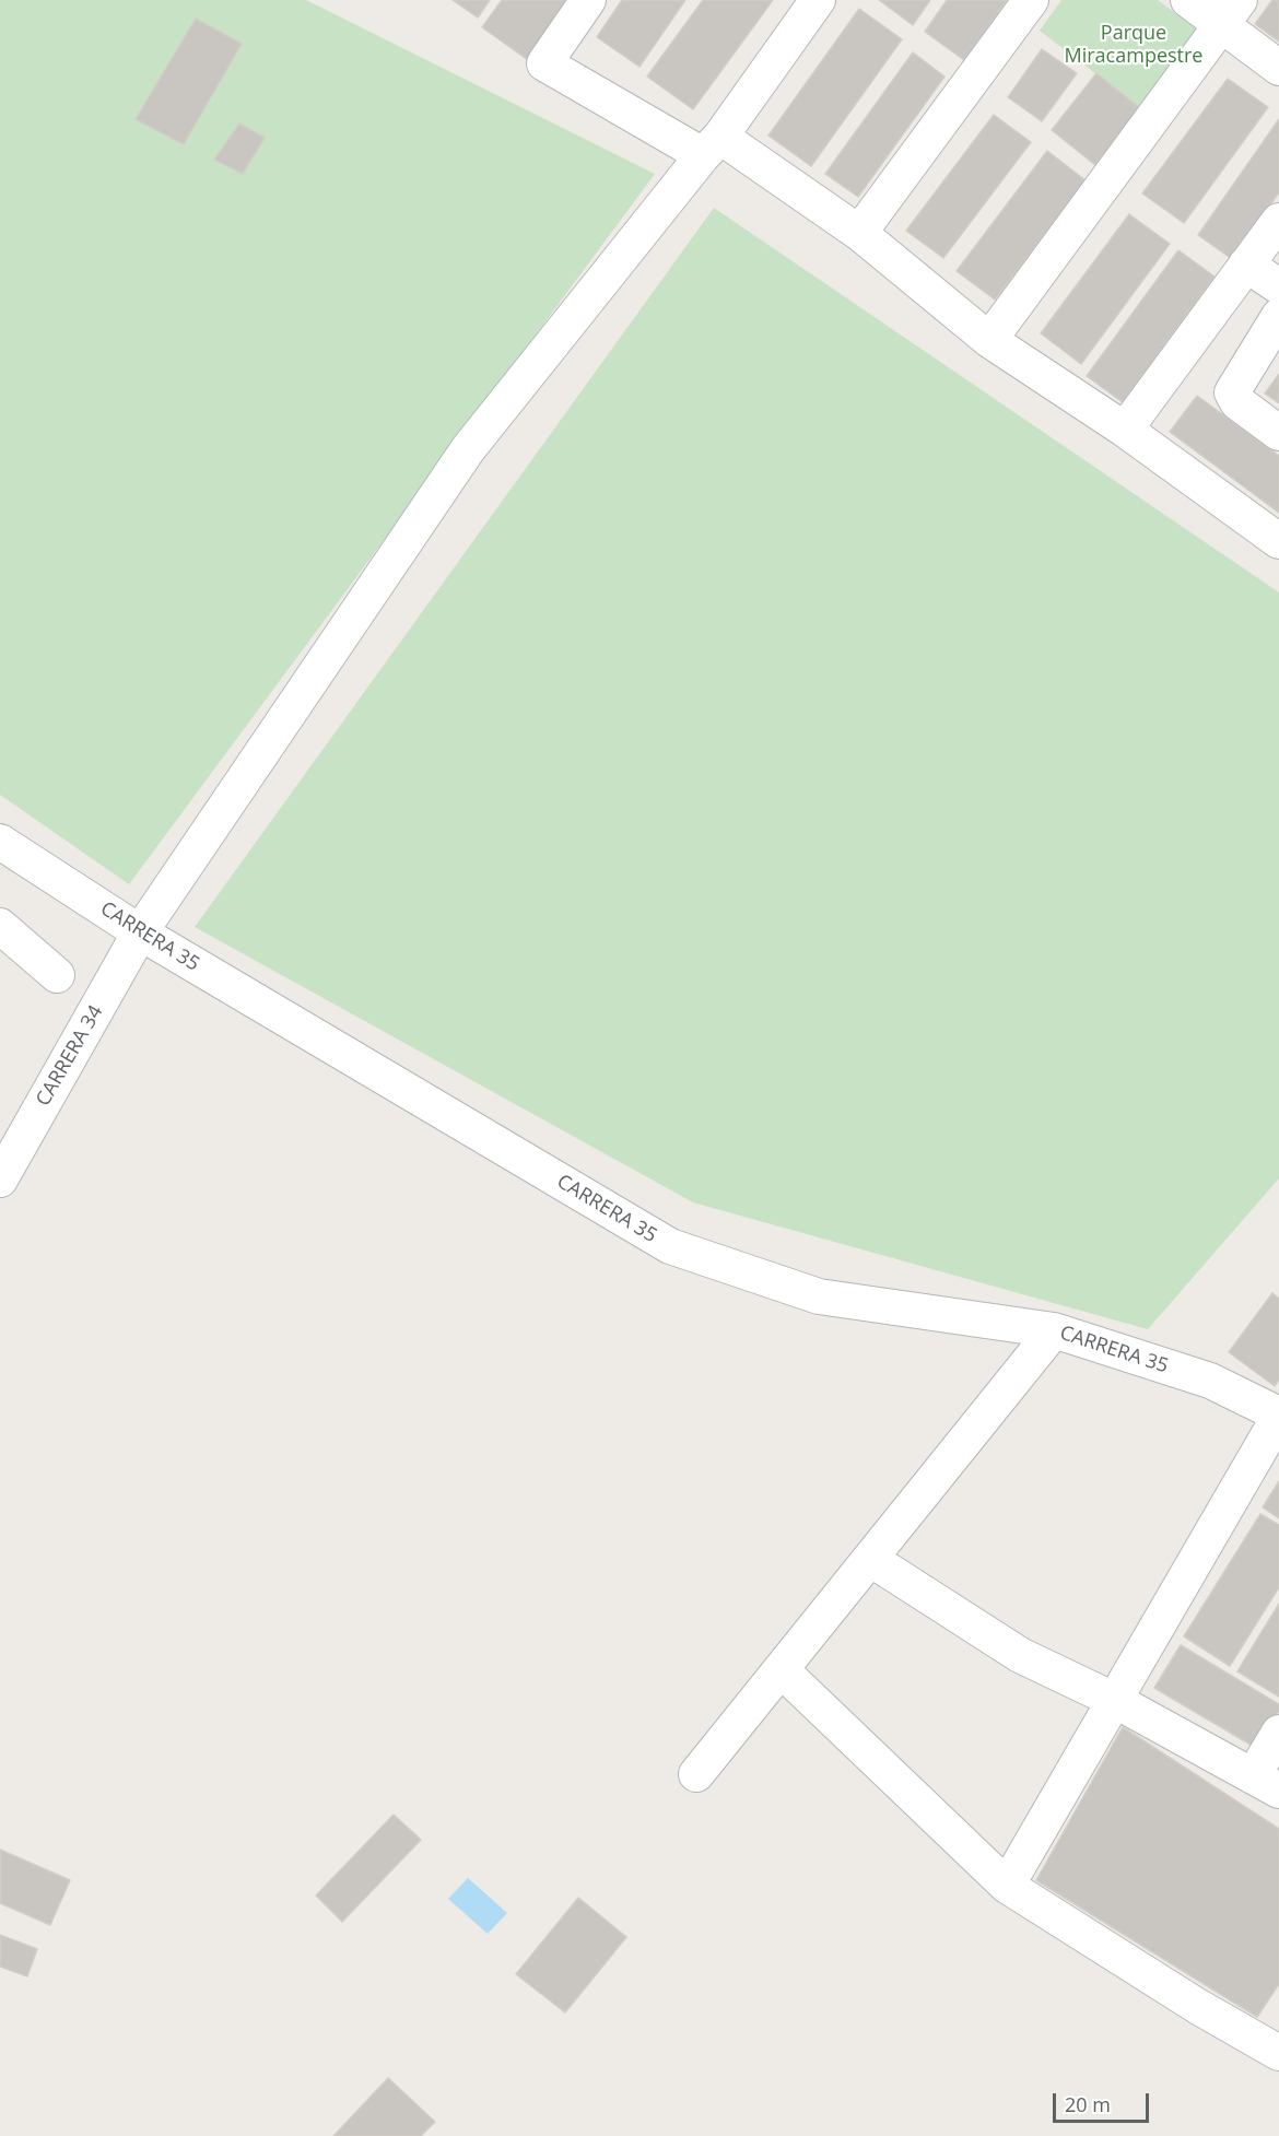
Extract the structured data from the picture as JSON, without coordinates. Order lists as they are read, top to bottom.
{
  "streets": {
    "street": ["CARRERA 35", "CARRERA 34"]
  },
  "crossings": [
    ["CARRERA 35", "CARRERA 34"]
  ],
  "parks": ["Parque Miracampestre"],
  "scale_bar": "20 m"
}
